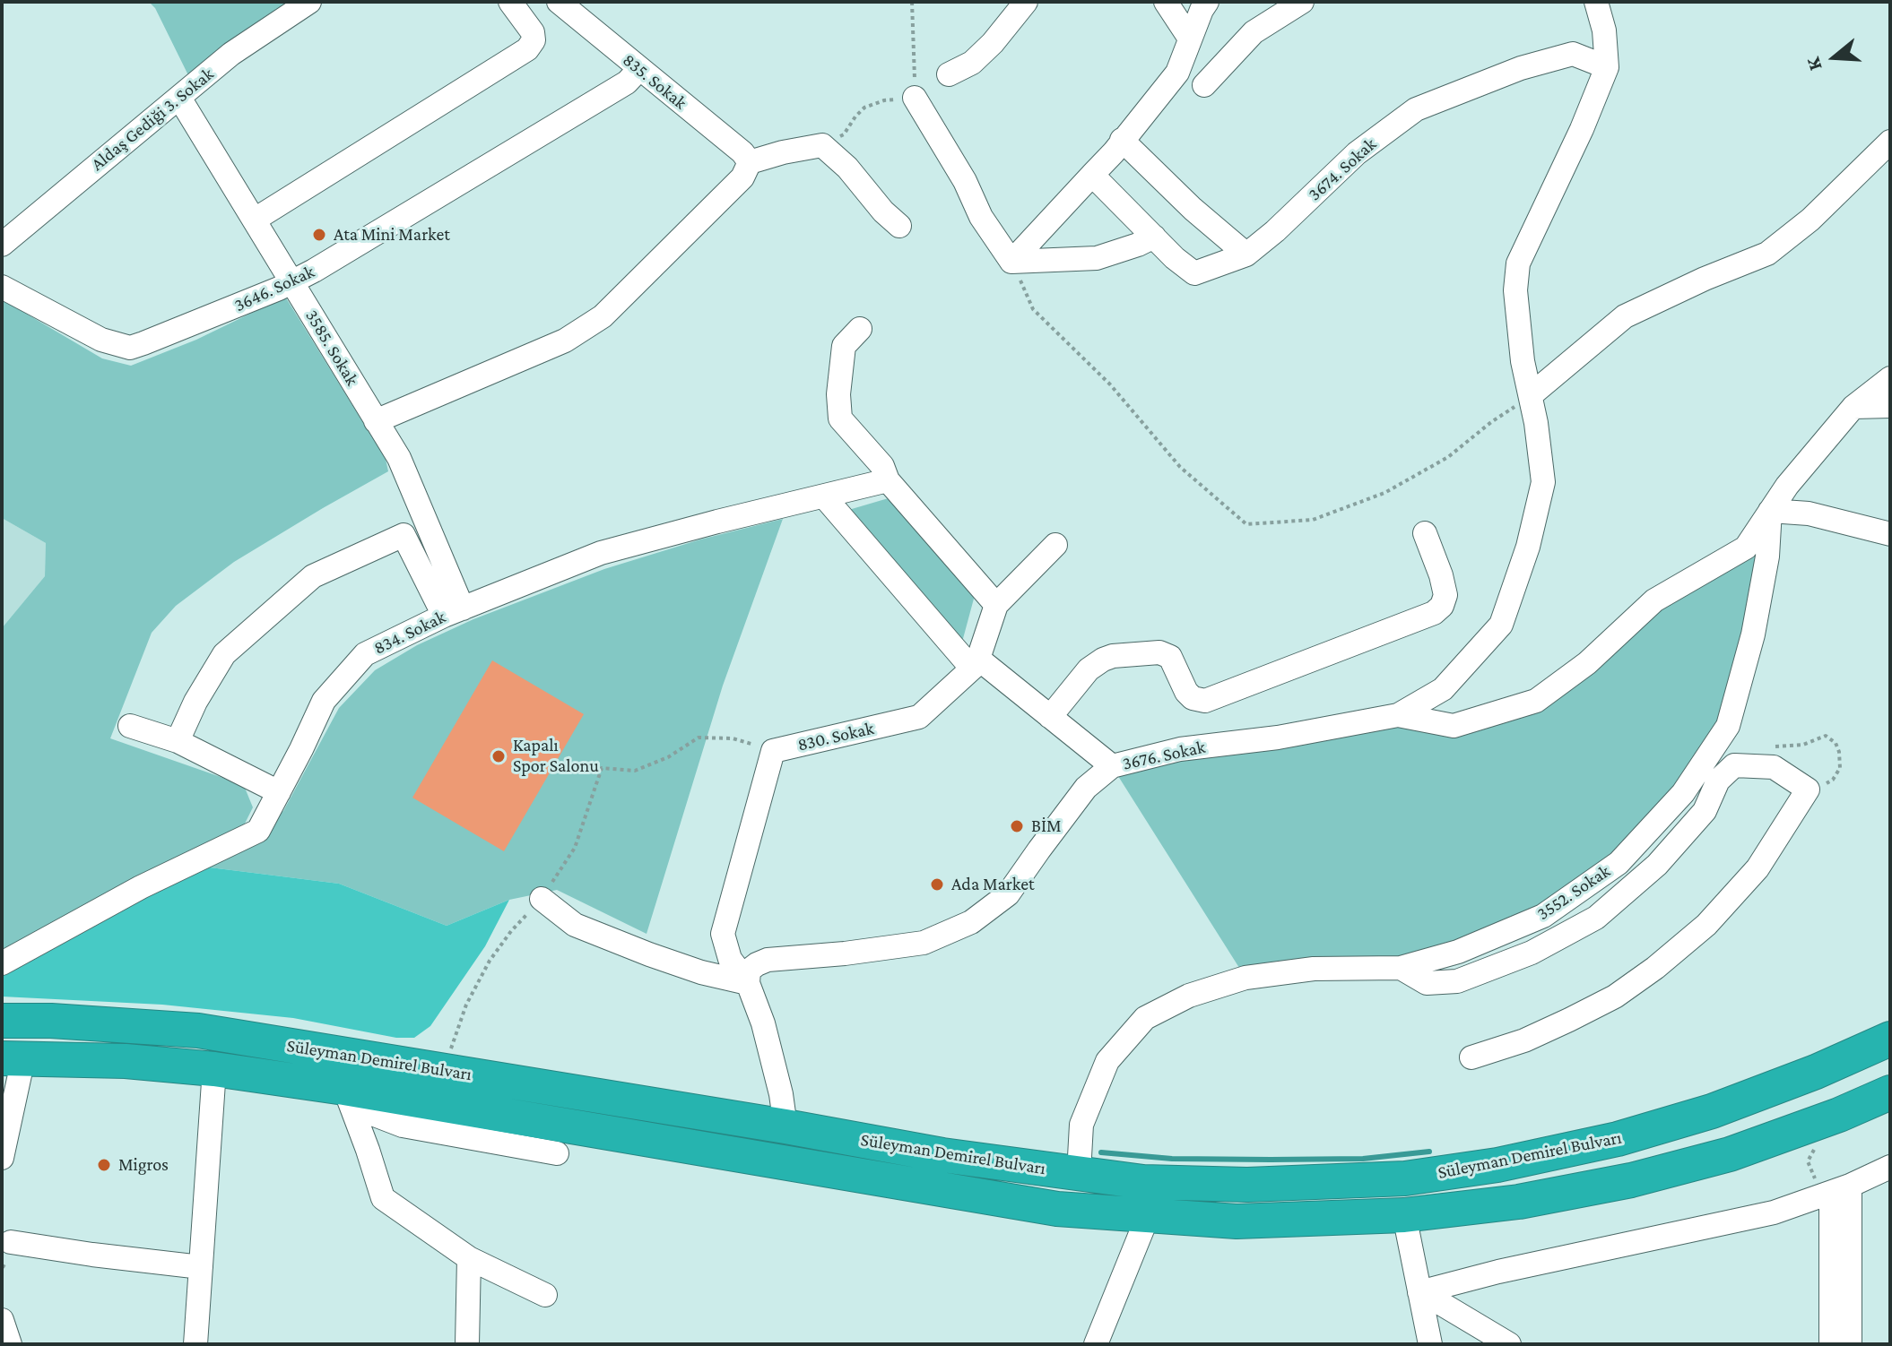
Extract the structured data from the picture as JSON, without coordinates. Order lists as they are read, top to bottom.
{
  "streets": {
    "highway": ["Süleyman Demirel Bulvarı"],
    "street": [
      "835. Sokak",
      "Aldaş Gediği 3. Sokak",
      "3674. Sokak",
      "3646. Sokak",
      "3585. Sokak",
      "834. Sokak",
      "830. Sokak",
      "3676. Sokak",
      "3552. Sokak"
    ]
  },
  "crossings": [
    ["835. Sokak", "3646. Sokak"],
    ["Aldaş Gediği 3. Sokak", "3585. Sokak"],
    ["3674. Sokak", "3676. Sokak"],
    ["3646. Sokak", "3585. Sokak"],
    ["3585. Sokak", "834. Sokak"],
    ["830. Sokak", "3676. Sokak"],
    ["3552. Sokak", "Süleyman Demirel Bulvarı"]
  ],
  "places": [
    "Ata Mini Market",
    "Kapalı Spor Salonu",
    "BİM",
    "Ada Market",
    "Migros"
  ],
  "north": "left"
}
